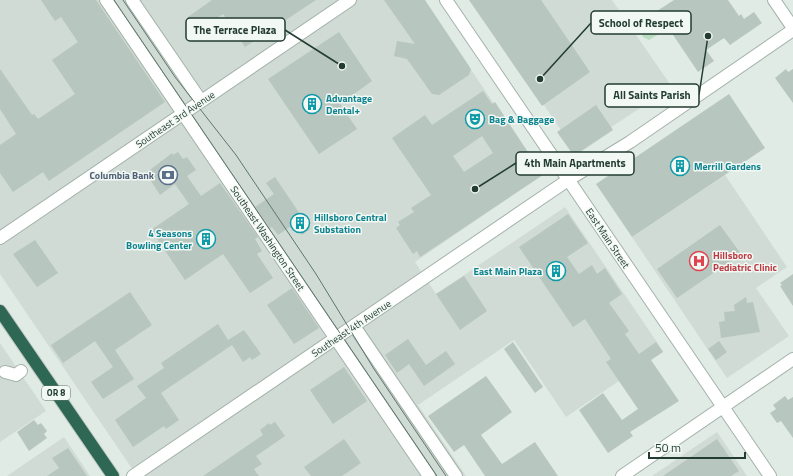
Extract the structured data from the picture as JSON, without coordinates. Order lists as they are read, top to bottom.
{
  "streets": {
    "highway": ["OR 8"],
    "street": [
      "Southeast 3rd Avenue",
      "Southeast Washington Street",
      "East Main Street",
      "Southeast 4th Avenue"
    ]
  },
  "crossings": [
    ["Southeast 3rd Avenue", "Southeast Washington Street"],
    ["Southeast Washington Street", "Southeast 4th Avenue"],
    ["East Main Street", "Southeast 4th Avenue"]
  ],
  "places": {
    "other": [
      "All Saints Parish",
      "The Terrace Plaza",
      "School of Respect",
      "4th Main Apartments"
    ],
    "building": [
      "Advantage Dental+",
      "Merrill Gardens",
      "Hillsboro Central Substation",
      "4 Seasons Bowling Center",
      "East Main Plaza"
    ],
    "theatre": ["Bag & Baggage"],
    "bank": ["Columbia Bank"],
    "hospital": ["Hillsboro Pediatric Clinic"]
  },
  "scale_bar": "50 m"
}
